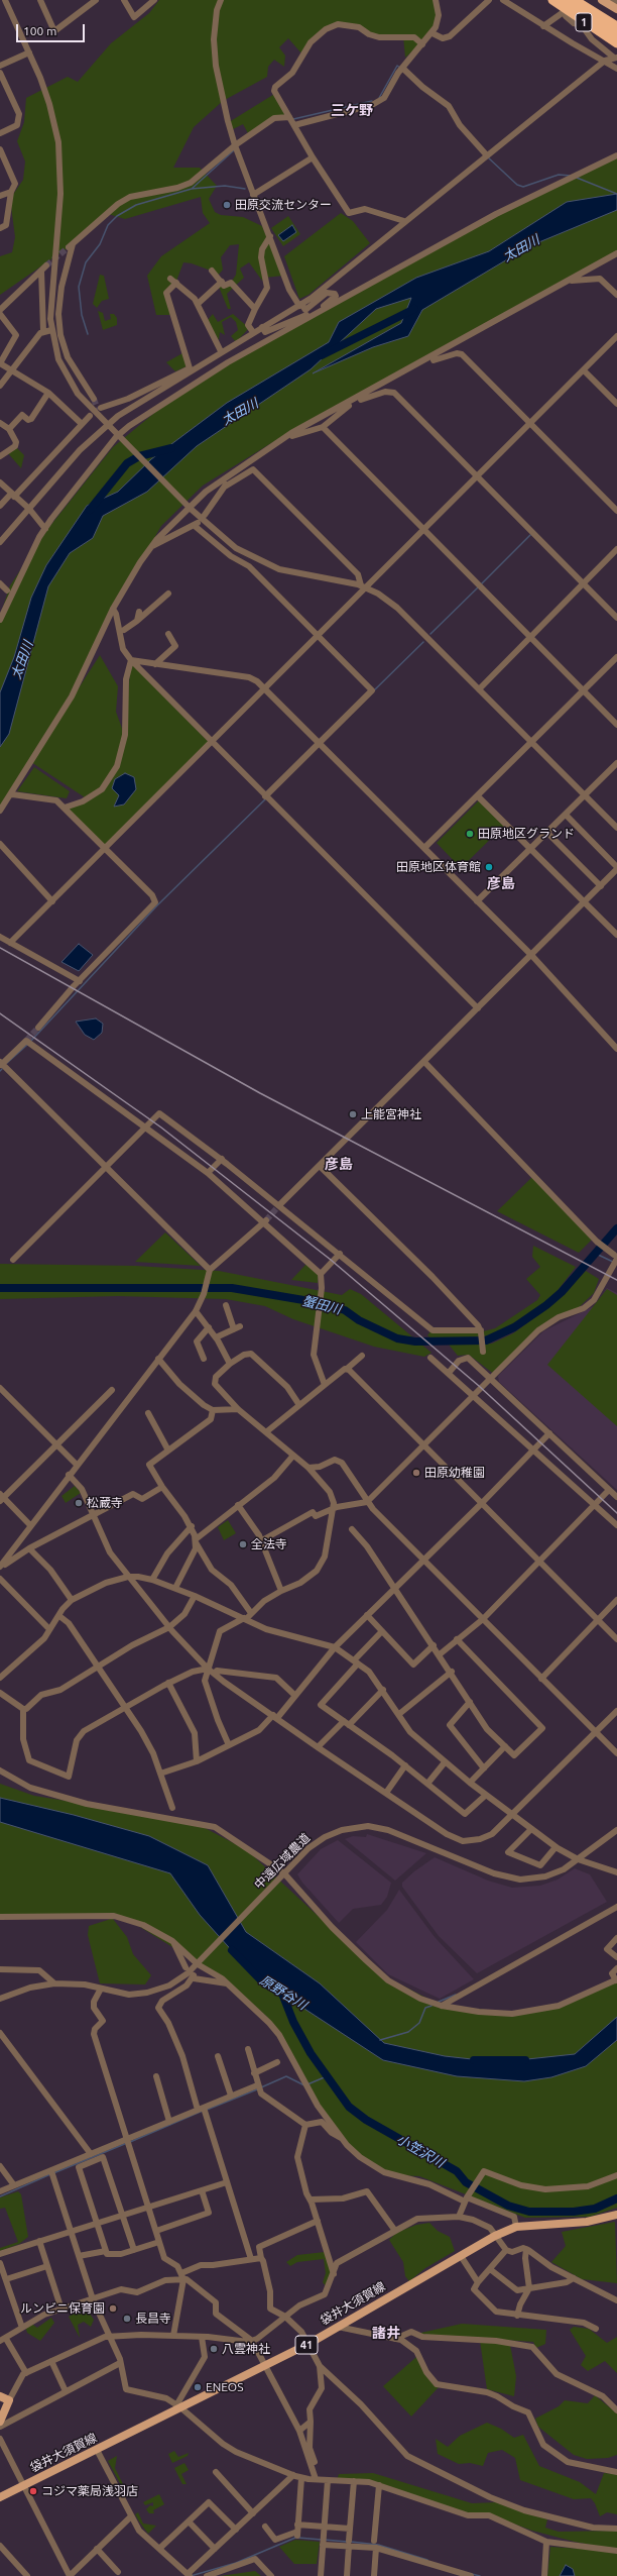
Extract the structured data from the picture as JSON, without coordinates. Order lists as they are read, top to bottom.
{
  "streets": {
    "highway": ["1"],
    "main road": ["袋井大須賀線", "41"],
    "street": ["中遠広域農道"]
  },
  "districts": [
    "三ケ野",
    "彦島",
    "彦島",
    "諸井"
  ],
  "water": [
    "太田川",
    "蟹田川",
    "原野谷川",
    "小笠沢川"
  ],
  "places": [
    "田原交流センター",
    "田原地区グランド",
    "田原地区体育館",
    "上能宮神社",
    "田原幼稚園",
    "松蔵寺",
    "全法寺",
    "ルンビニ保育園",
    "長昌寺",
    "八雲神社",
    "ENEOS",
    "コジマ薬局浅羽店"
  ],
  "scale_bar": "100 m"
}
